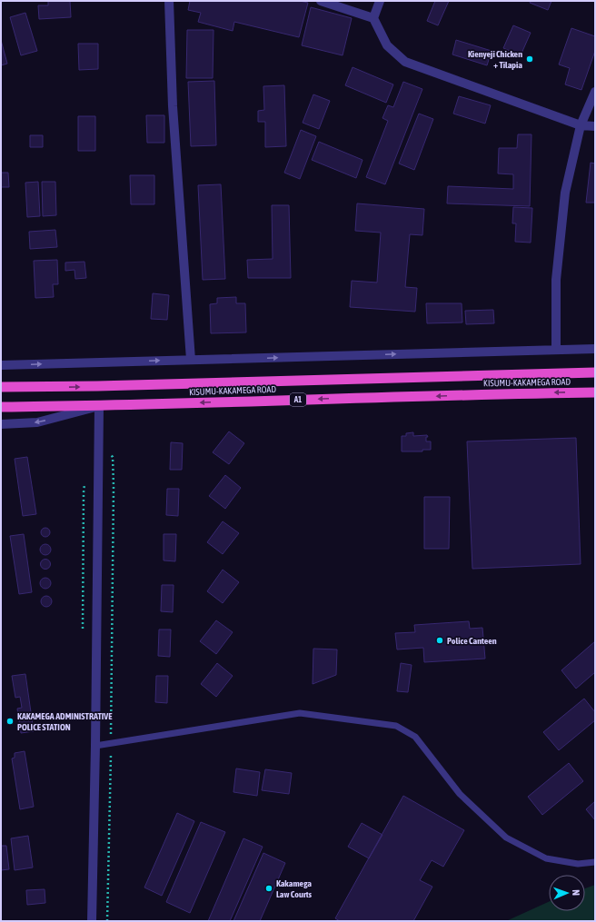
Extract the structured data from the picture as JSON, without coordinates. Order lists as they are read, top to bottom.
{
  "streets": {
    "highway": ["KISUMU-KAKAMEGA ROAD", "A1"]
  },
  "places": [
    "Kienyeji Chicken + Tilapia",
    "Police Canteen",
    "KAKAMEGA ADMINISTRATIVE POLICE STATION",
    "Kakamega Law Courts"
  ],
  "north": "right"
}
